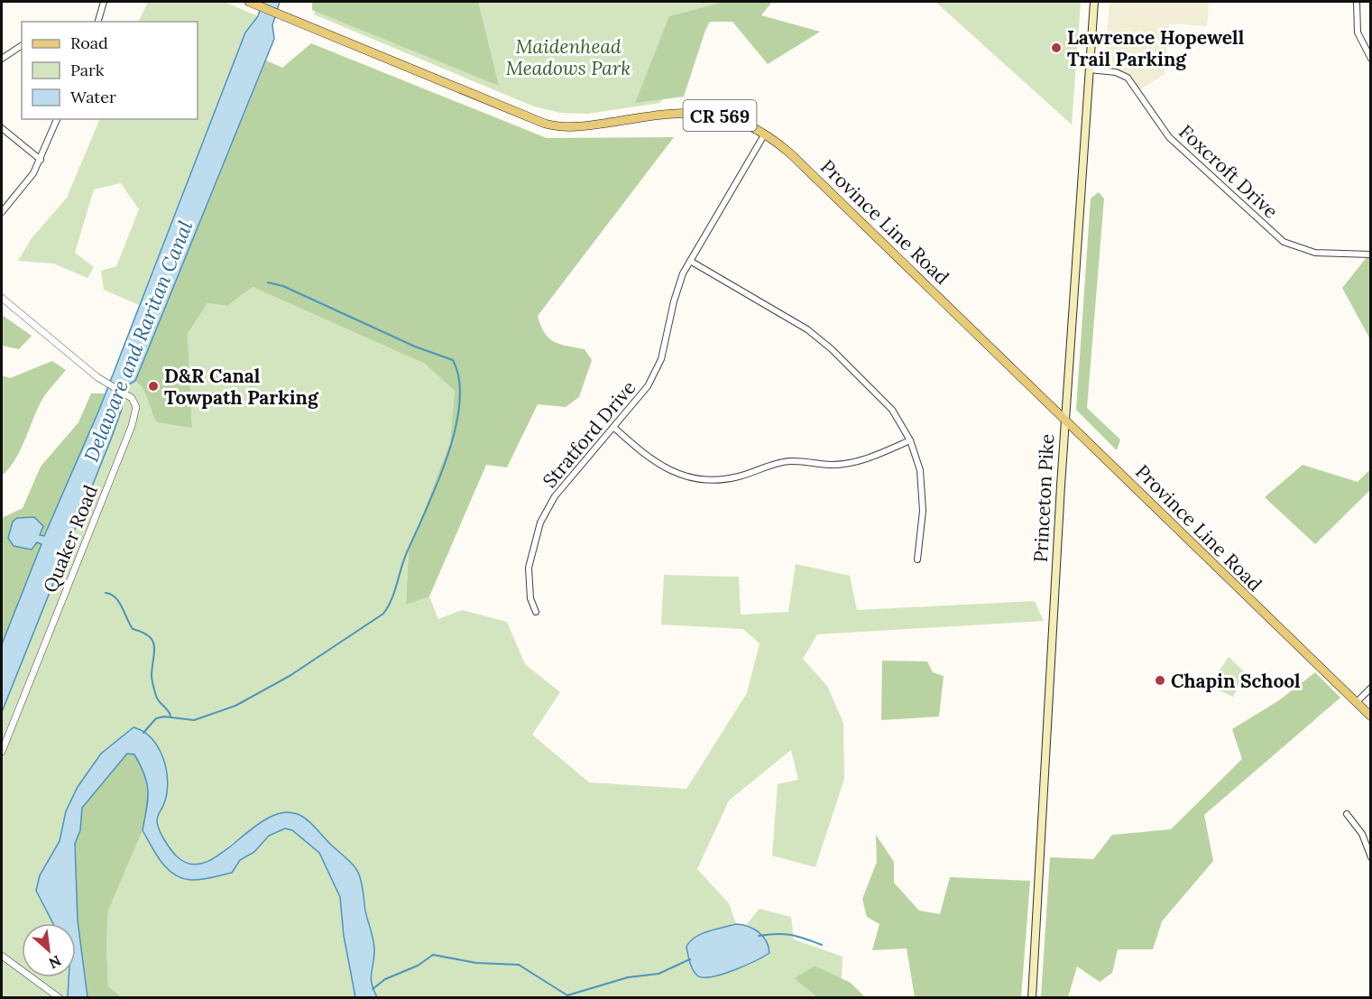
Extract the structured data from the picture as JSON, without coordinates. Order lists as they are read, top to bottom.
{
  "streets": {
    "main road": ["CR 569", "Province Line Road", "Princeton Pike"],
    "street": ["Foxcroft Drive", "Stratford Drive", "Quaker Road"]
  },
  "crossings": [
    ["Foxcroft Drive", "Princeton Pike"],
    ["Province Line Road", "Stratford Drive"],
    ["Province Line Road", "Princeton Pike"]
  ],
  "water": ["Delaware and Raritan Canal"],
  "parks": ["Maidenhead Meadows Park"],
  "places": ["Lawrence Hopewell Trail Parking", "D&R Canal Towpath Parking", "Chapin School"],
  "legend": ["Road", "Park", "Water"],
  "north": "bottom right"
}
